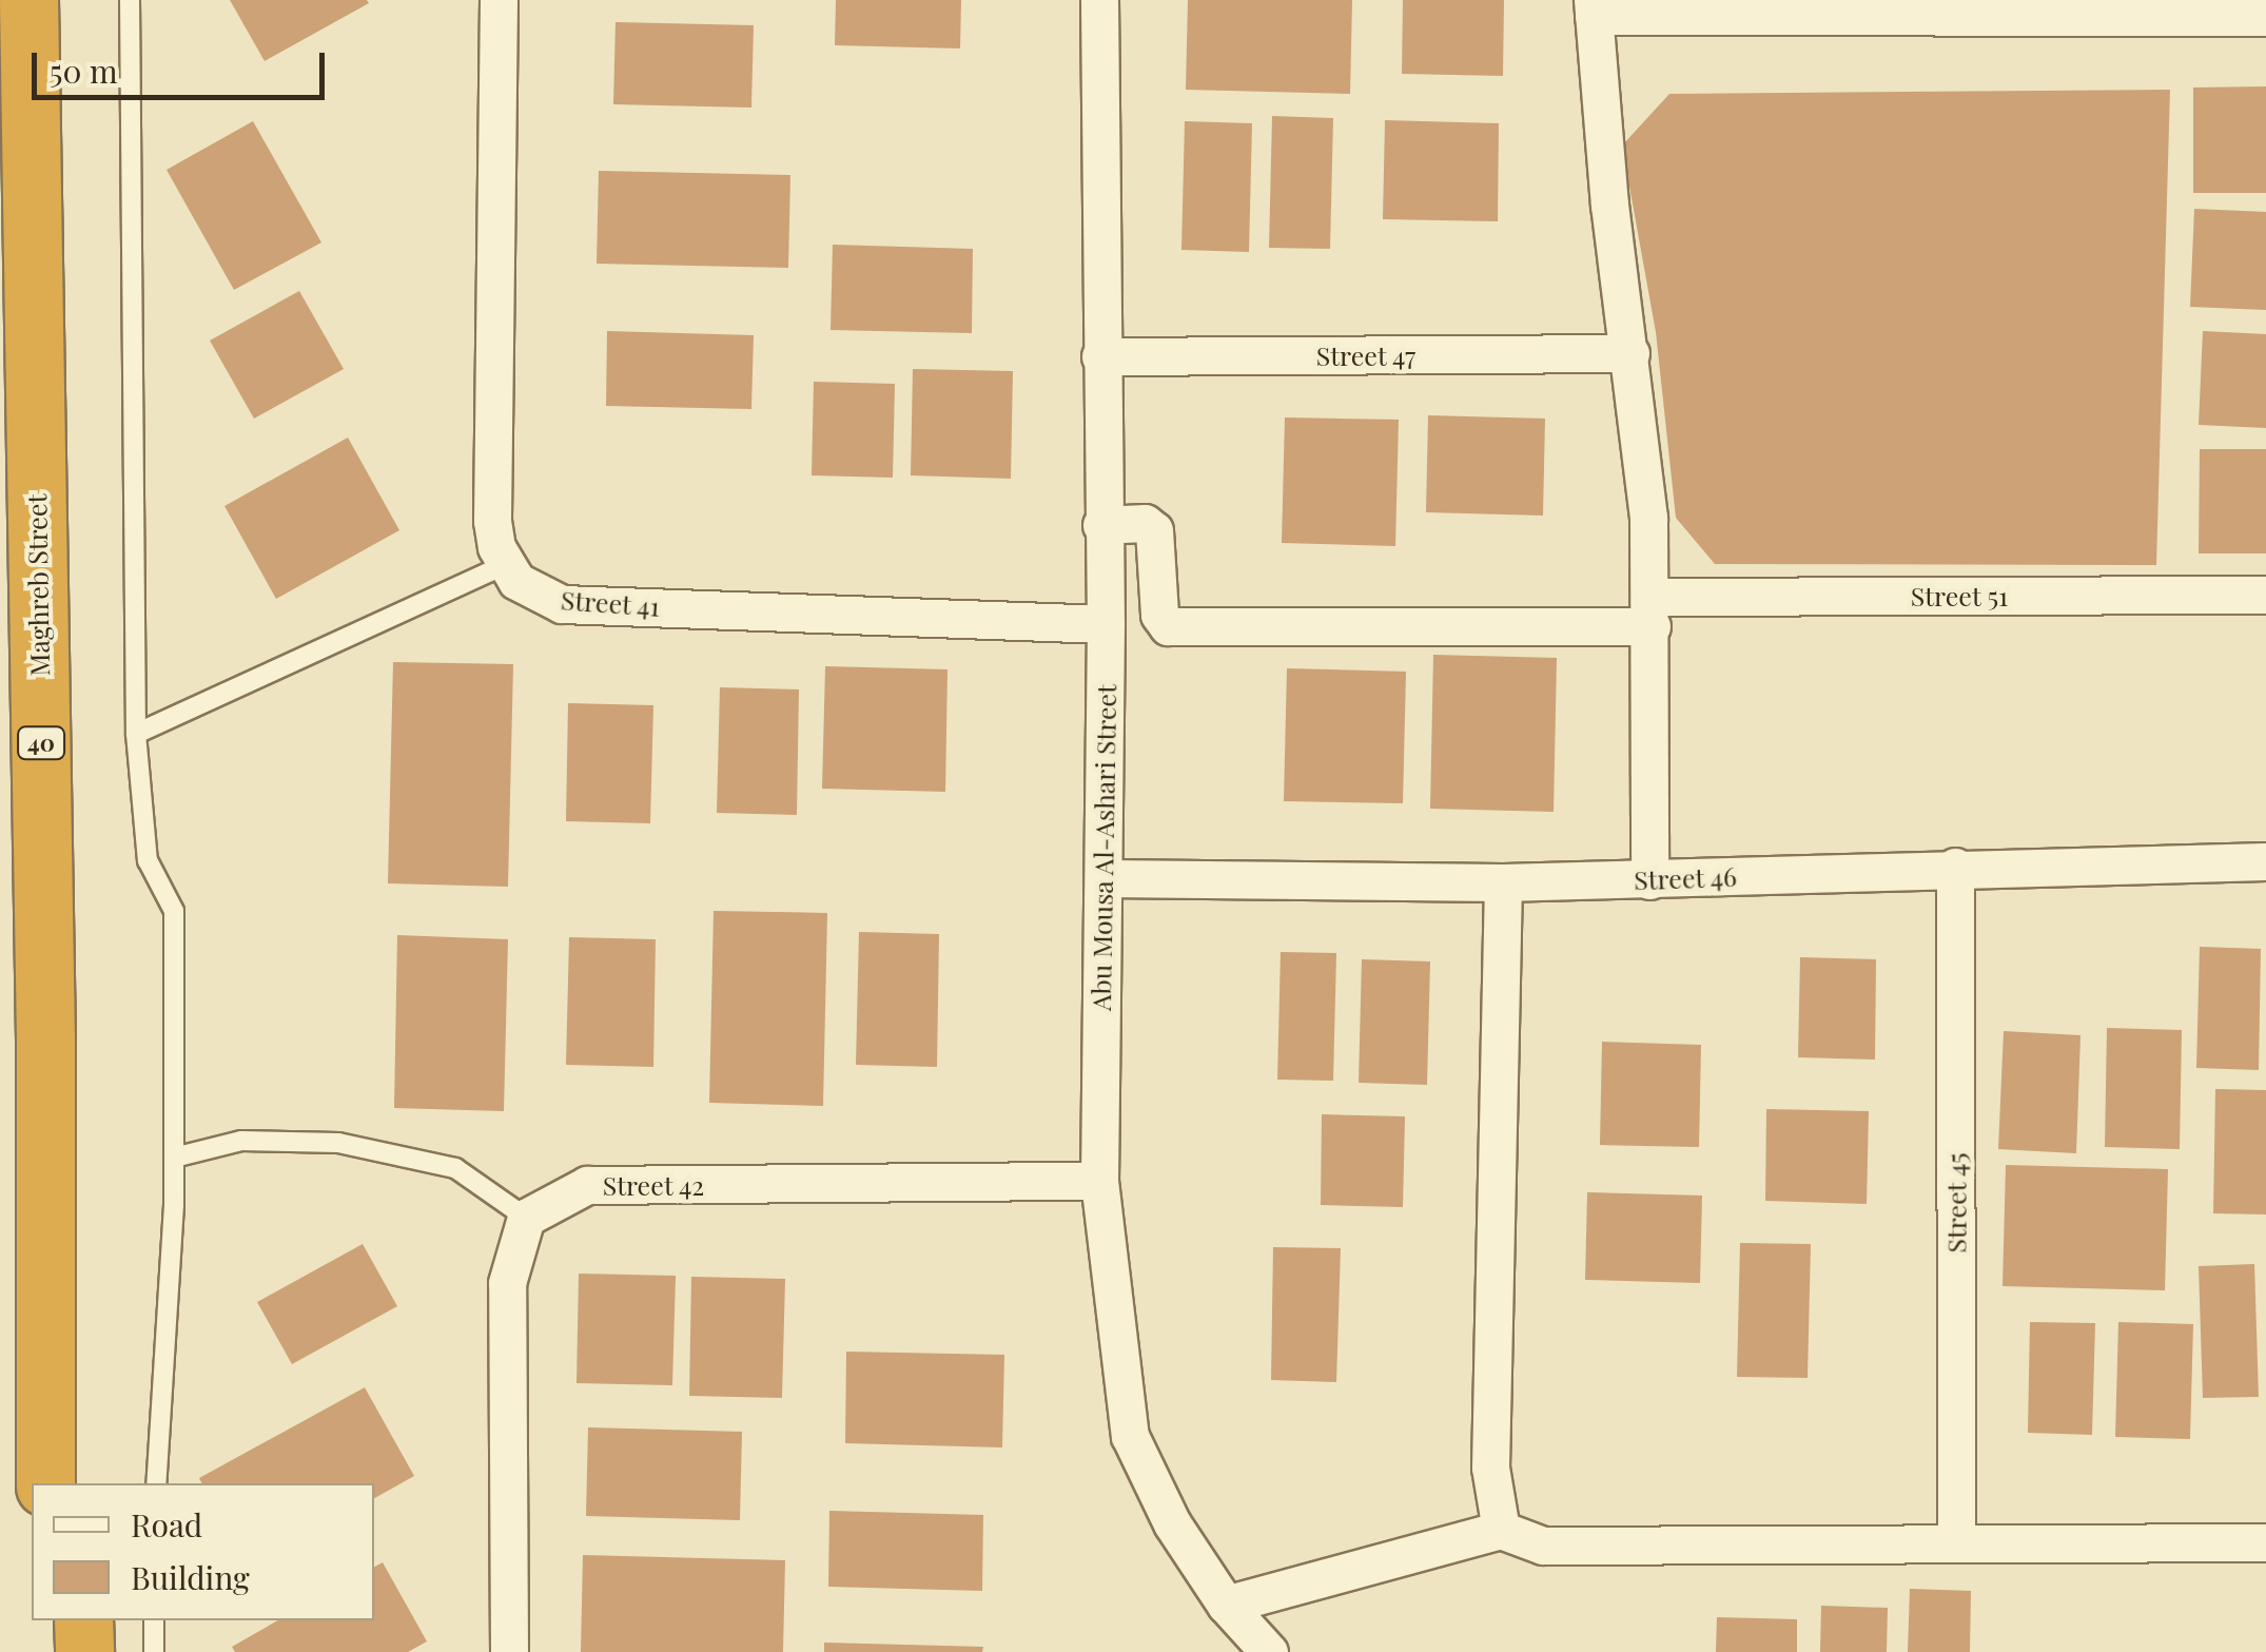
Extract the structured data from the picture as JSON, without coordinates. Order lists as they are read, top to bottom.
{
  "streets": {
    "highway": ["Maghreb Street", "40"],
    "street": [
      "Street 47",
      "Street 51",
      "Street 41",
      "Abu Mousa Al-Ashari Street",
      "Street 46",
      "Street 42",
      "Street 45"
    ]
  },
  "crossings": [
    ["Street 47", "Abu Mousa Al-Ashari Street"],
    ["Street 51", "Abu Mousa Al-Ashari Street"],
    ["Street 41", "Abu Mousa Al-Ashari Street"],
    ["Abu Mousa Al-Ashari Street", "Street 46"],
    ["Abu Mousa Al-Ashari Street", "Street 42"],
    ["Street 46", "Street 45"]
  ],
  "legend": ["Road", "Building"],
  "scale_bar": "50 m"
}
